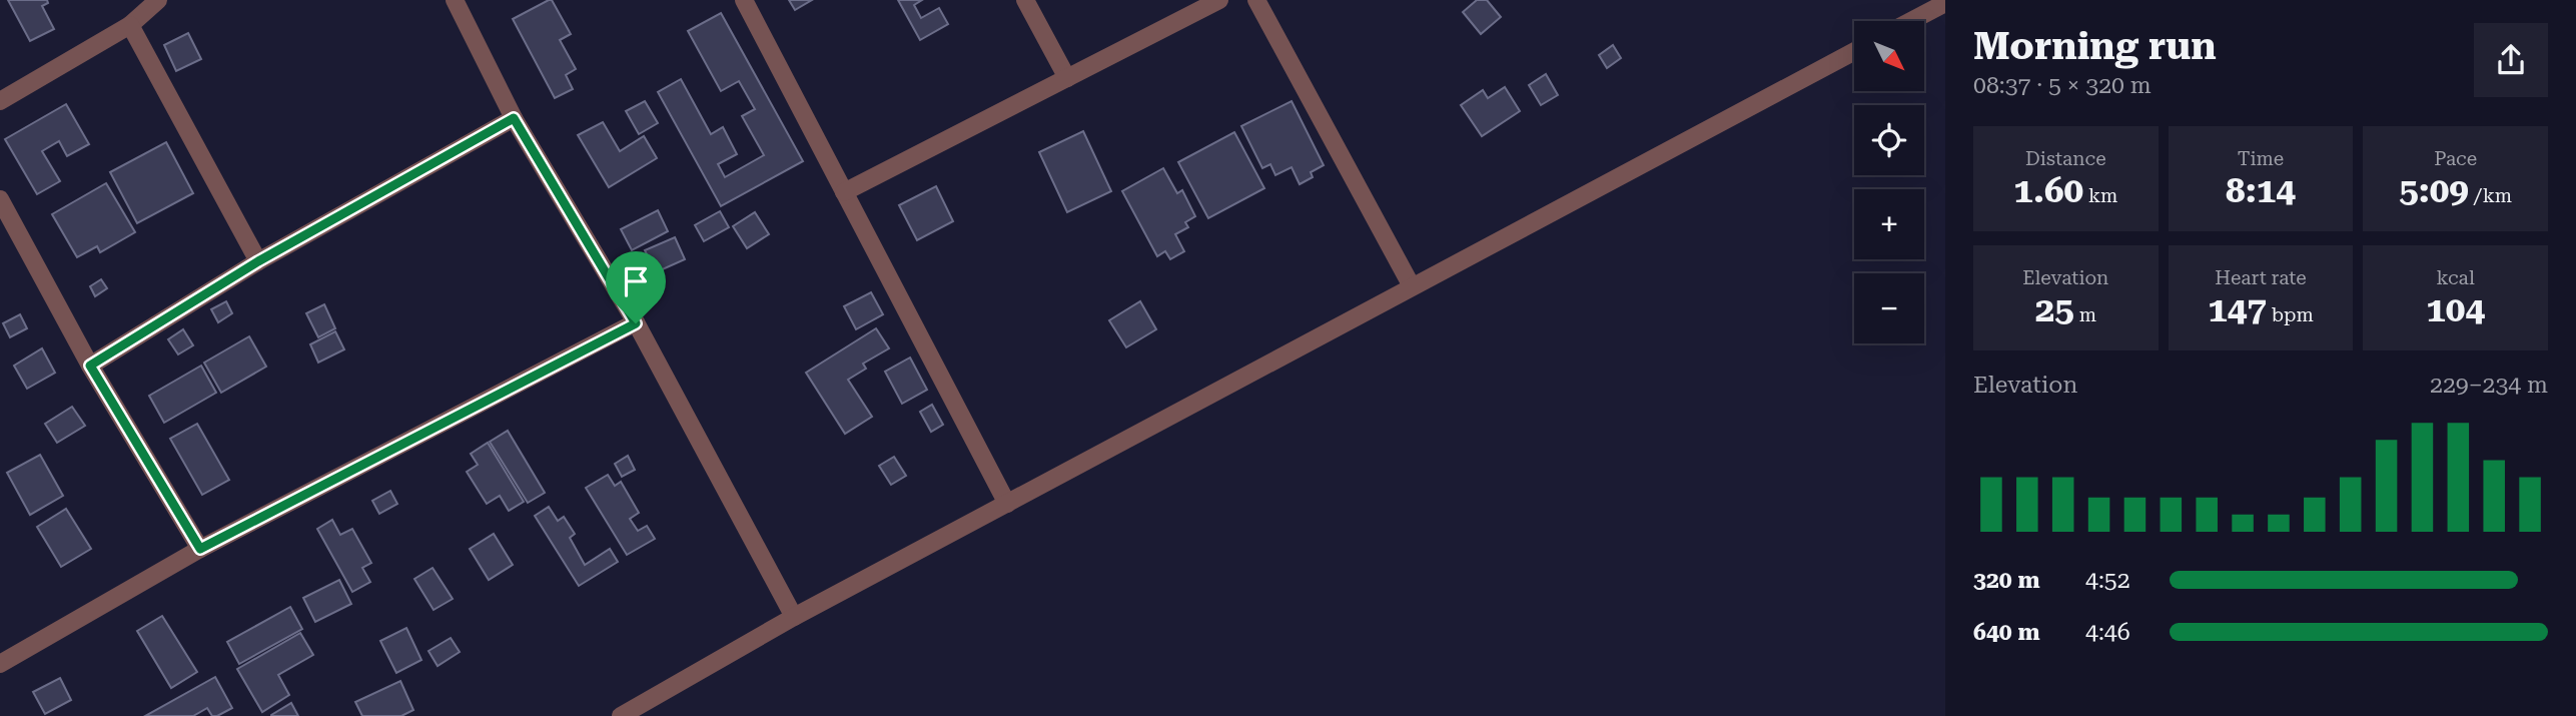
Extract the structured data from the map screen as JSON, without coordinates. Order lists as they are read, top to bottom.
{
  "north": "bottom right",
  "page": {
    "heading": ["Morning run", "08:37 · 5 × 320 m"],
    "map_buttons": ["+", "−"],
    "stats": [
      ["Distance", "1.60 km"],
      ["Time", "8:14"],
      ["Pace", "5:09 /km"],
      ["Elevation", "25 m"],
      ["Heart rate", "147 bpm"],
      ["kcal", "104"]
    ],
    "chart": ["Elevation", "229–234 m"],
    "list": [
      {
        "name": "320 m",
        "note": "4:52"
      },
      {
        "name": "640 m",
        "note": "4:46"
      }
    ]
  }
}
